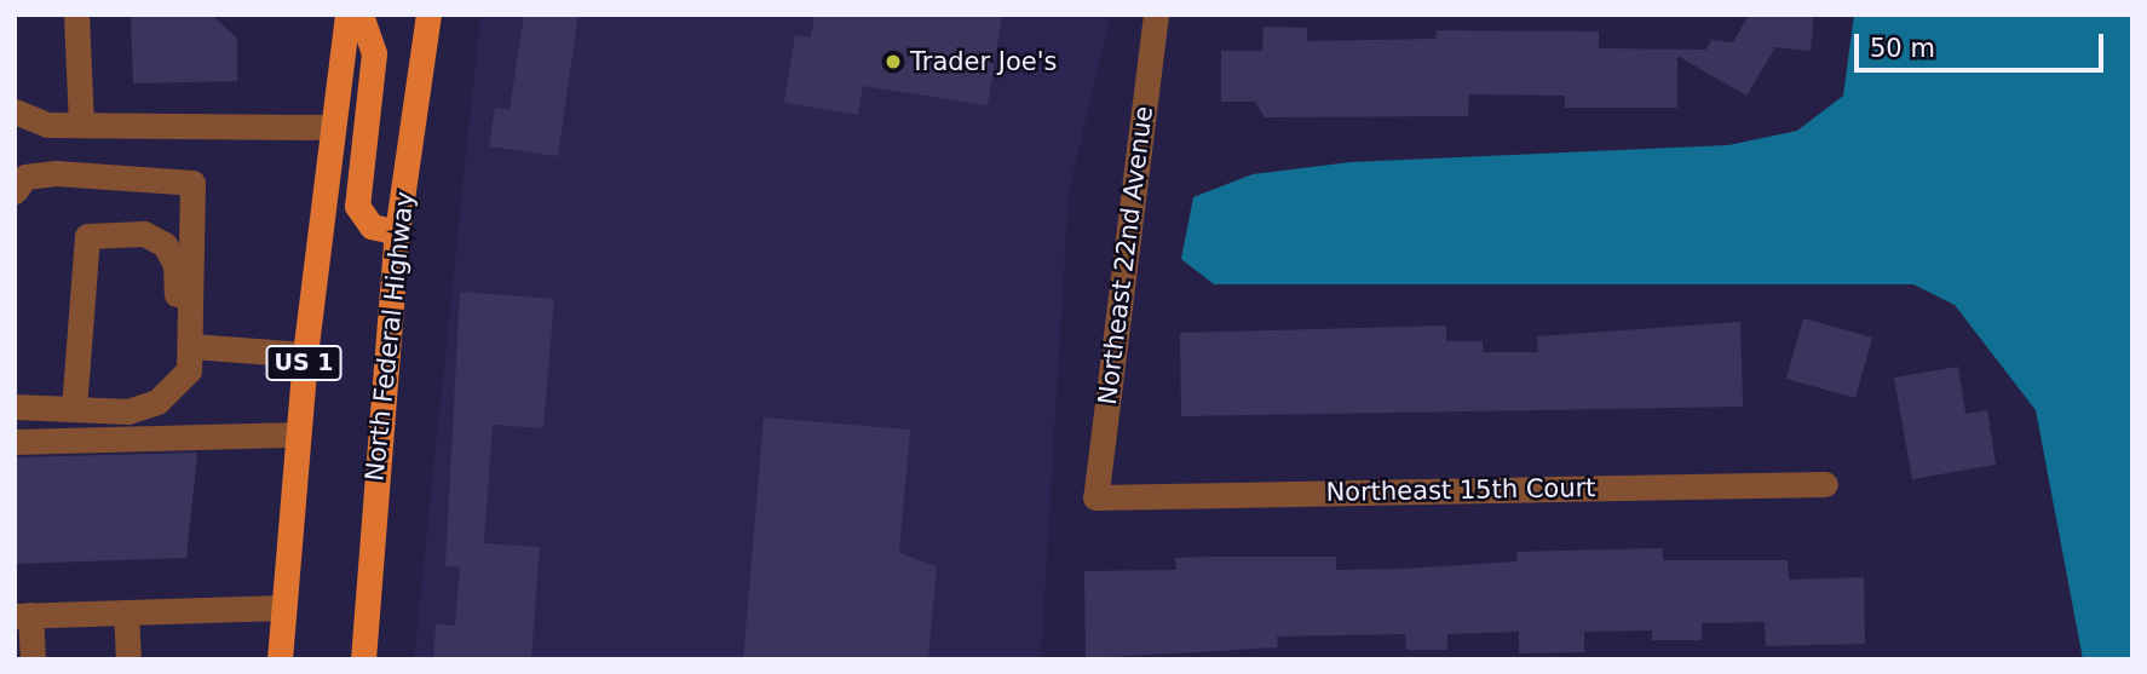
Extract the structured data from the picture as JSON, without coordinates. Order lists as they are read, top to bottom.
{
  "streets": {
    "main road": ["North Federal Highway", "US 1"],
    "street": ["Northeast 22nd Avenue", "Northeast 15th Court"]
  },
  "crossings": [
    ["Northeast 22nd Avenue", "Northeast 15th Court"]
  ],
  "places": ["Trader Joe's"],
  "scale_bar": "50 m"
}
